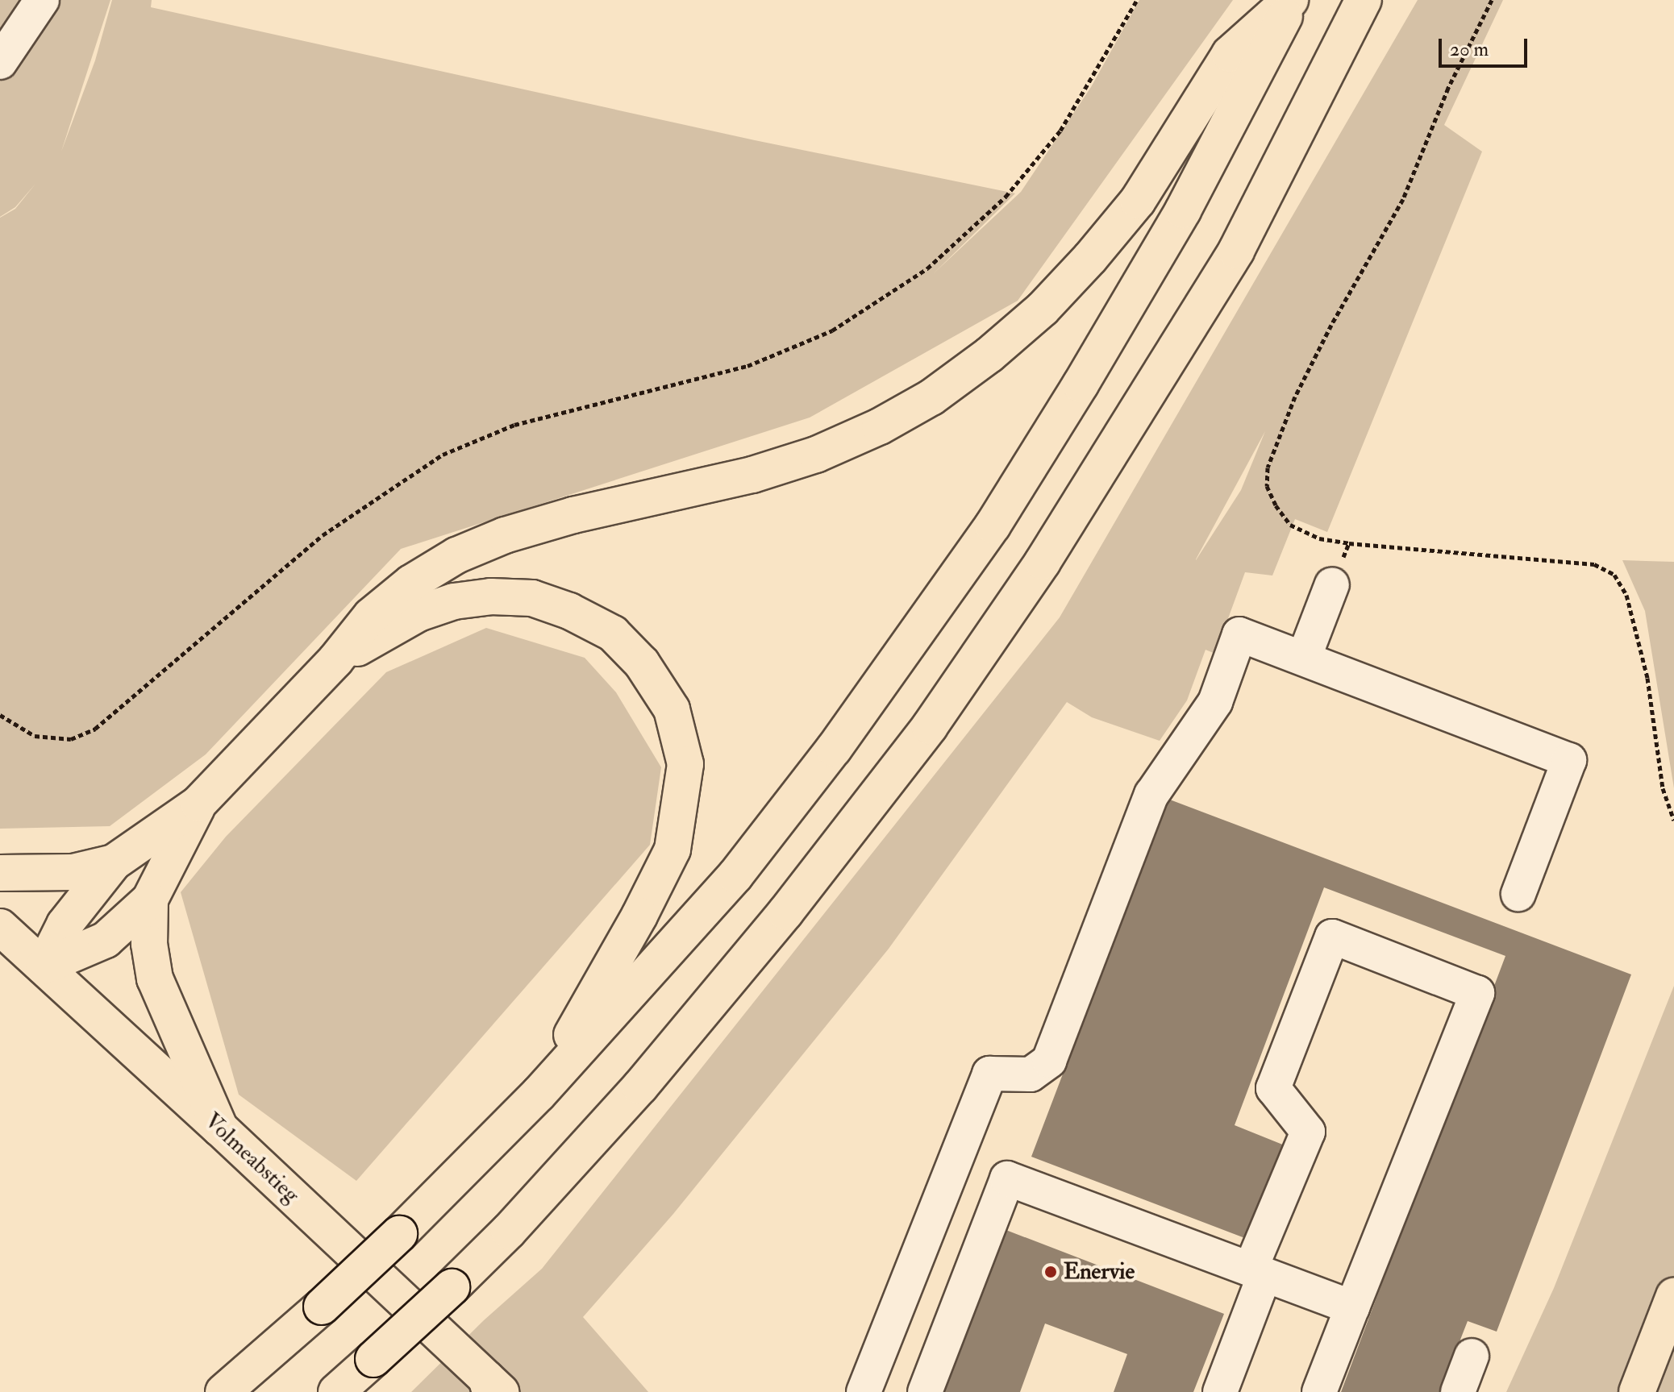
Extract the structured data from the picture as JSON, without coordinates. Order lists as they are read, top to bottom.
{
  "streets": {
    "main road": ["Volmeabstieg"]
  },
  "places": ["Enervie"],
  "scale_bar": "20 m"
}
